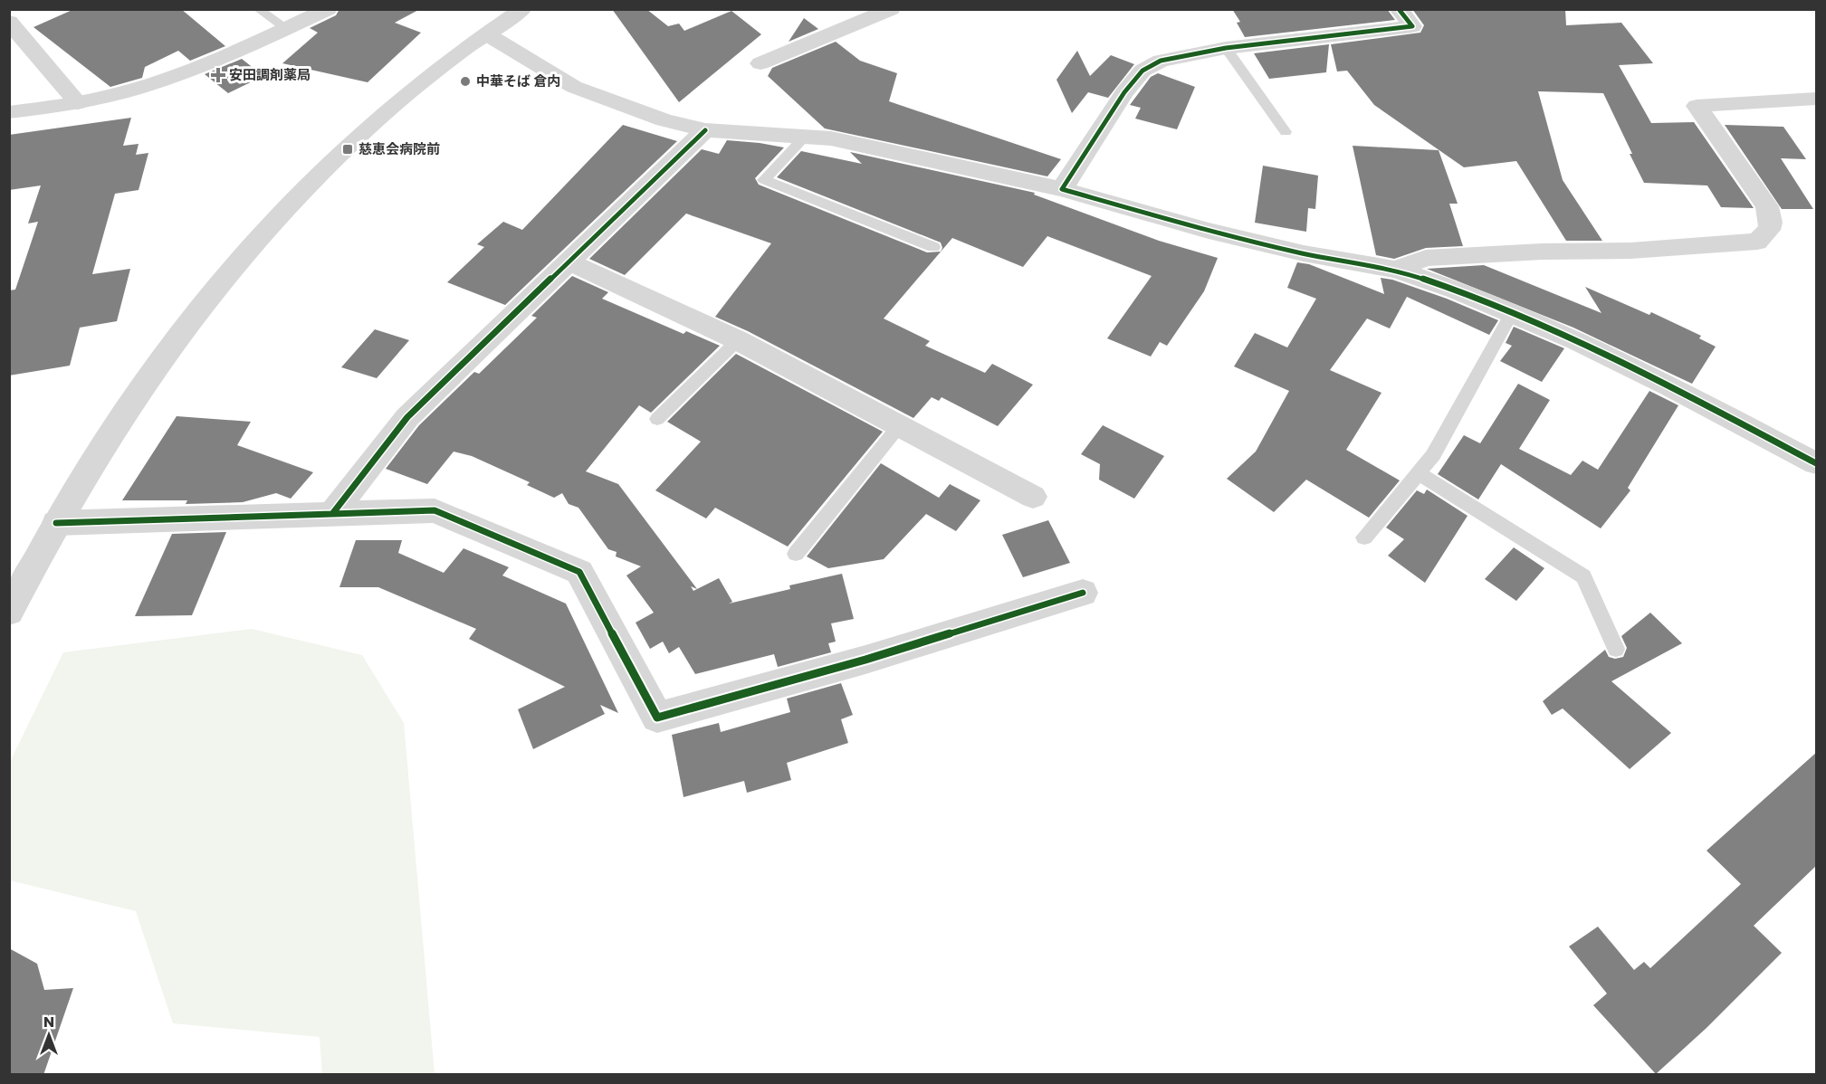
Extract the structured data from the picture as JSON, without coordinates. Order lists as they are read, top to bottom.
{
  "places": {
    "health": ["安田調剤薬局"],
    "other": ["中華そば 倉内"],
    "transit": ["慈恵会病院前"]
  },
  "north": "top"
}
